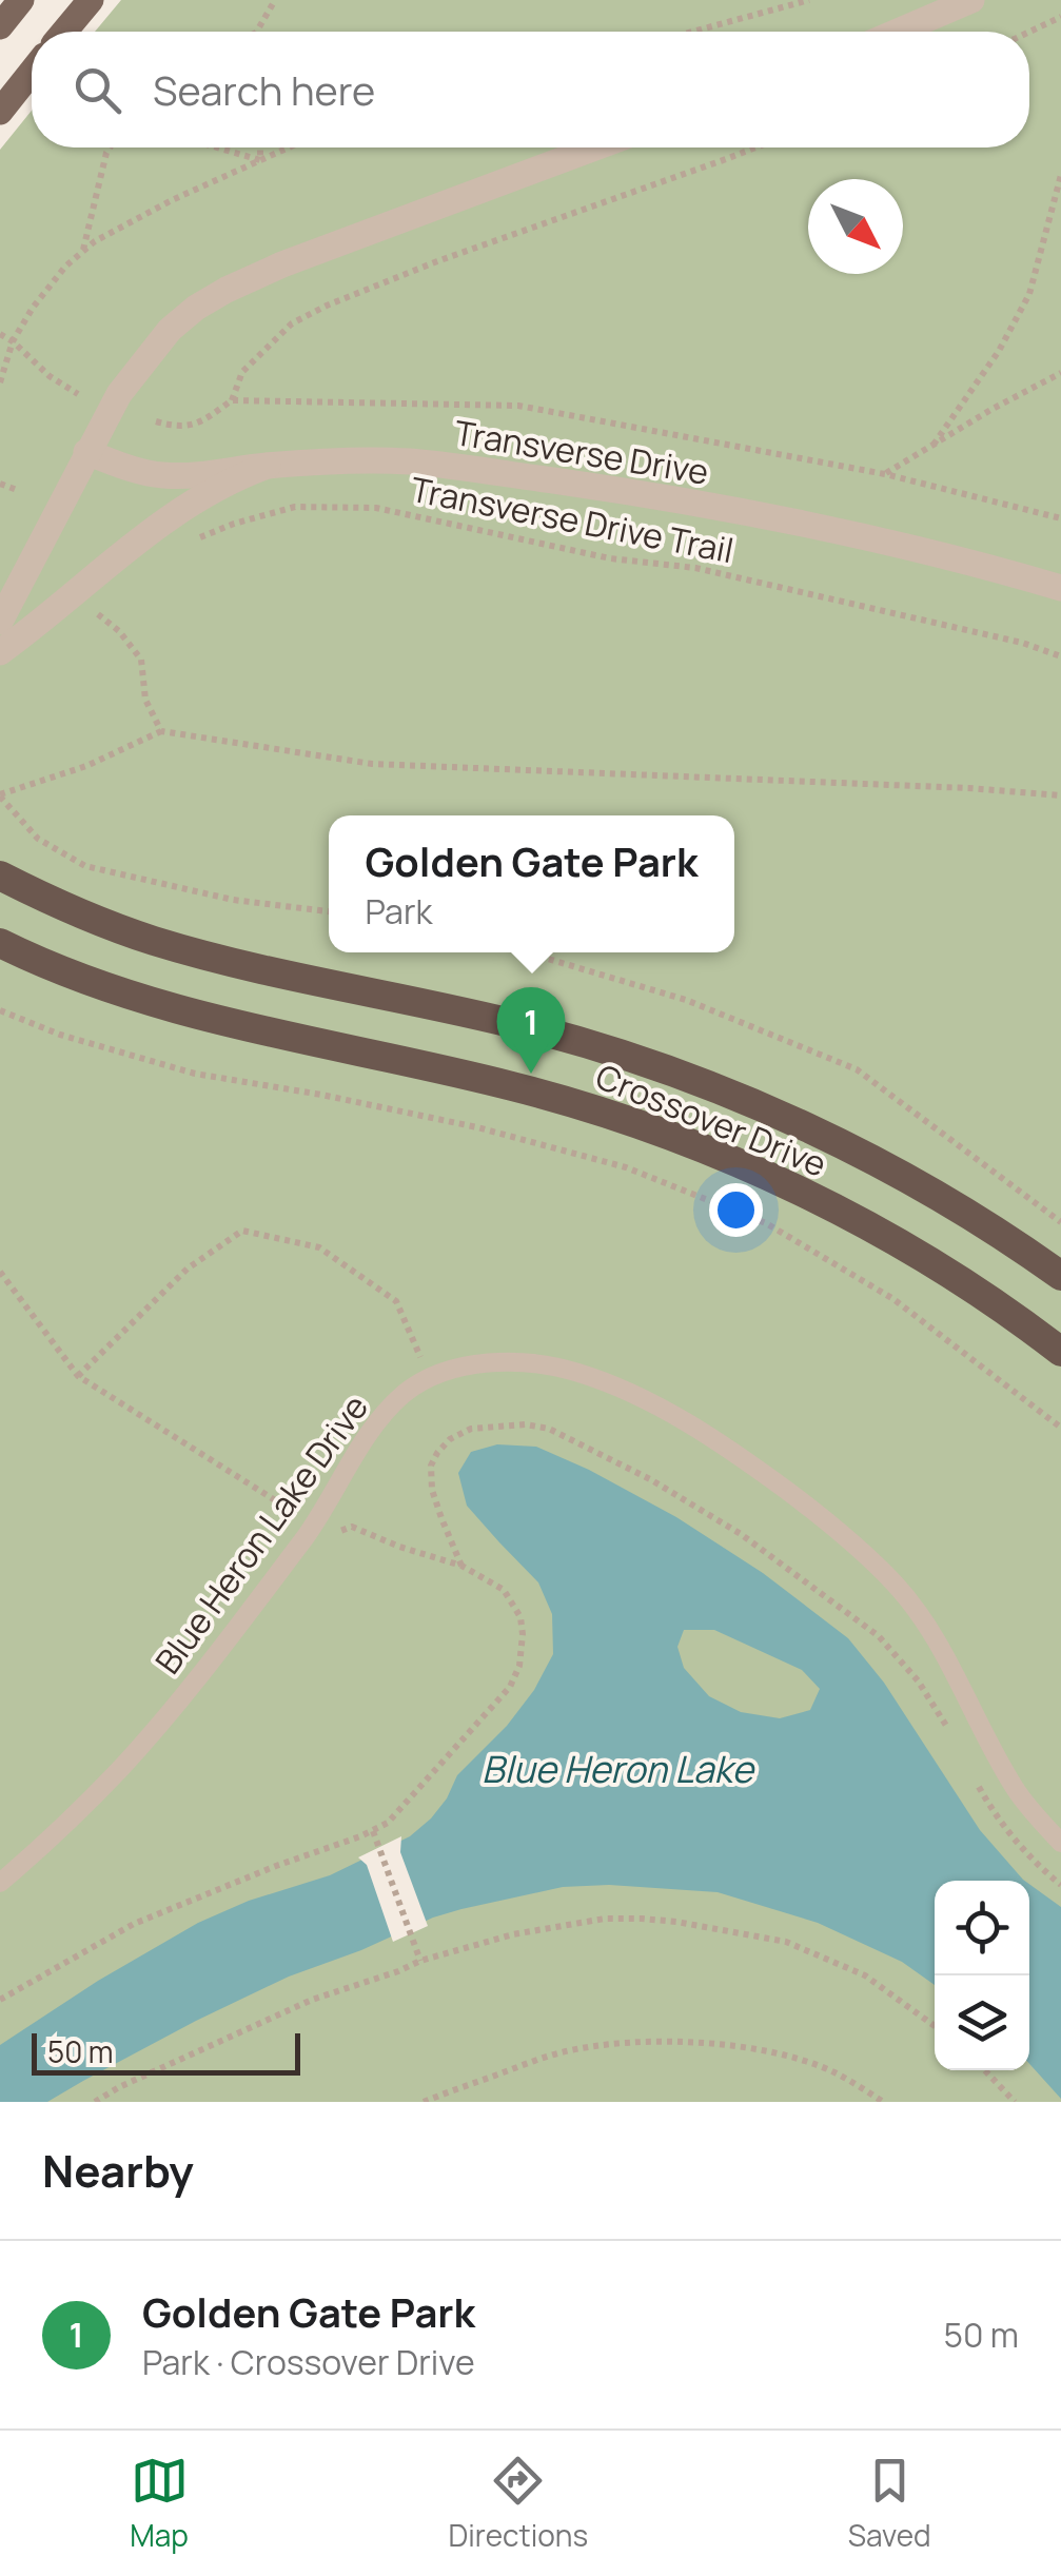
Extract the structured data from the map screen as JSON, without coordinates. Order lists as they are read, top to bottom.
{
  "streets": {
    "highway": ["Crossover Drive"],
    "street": ["Transverse Drive"],
    "lane": ["Blue Heron Lake Drive"],
    "path": ["Transverse Drive Trail"]
  },
  "water": ["Blue Heron Lake"],
  "scale_bar": "50 m",
  "north": "bottom right",
  "page": {
    "search": "Search here",
    "popup": ["Golden Gate Park", "Park"],
    "pins": "1",
    "scale": "50 m",
    "heading": "Nearby",
    "list": [
      {
        "mark": "1",
        "name": "Golden Gate Park",
        "note": "Park · Crossover Drive",
        "value": "50 m"
      }
    ],
    "nav": ["Map", "Directions", "Saved"]
  }
}
